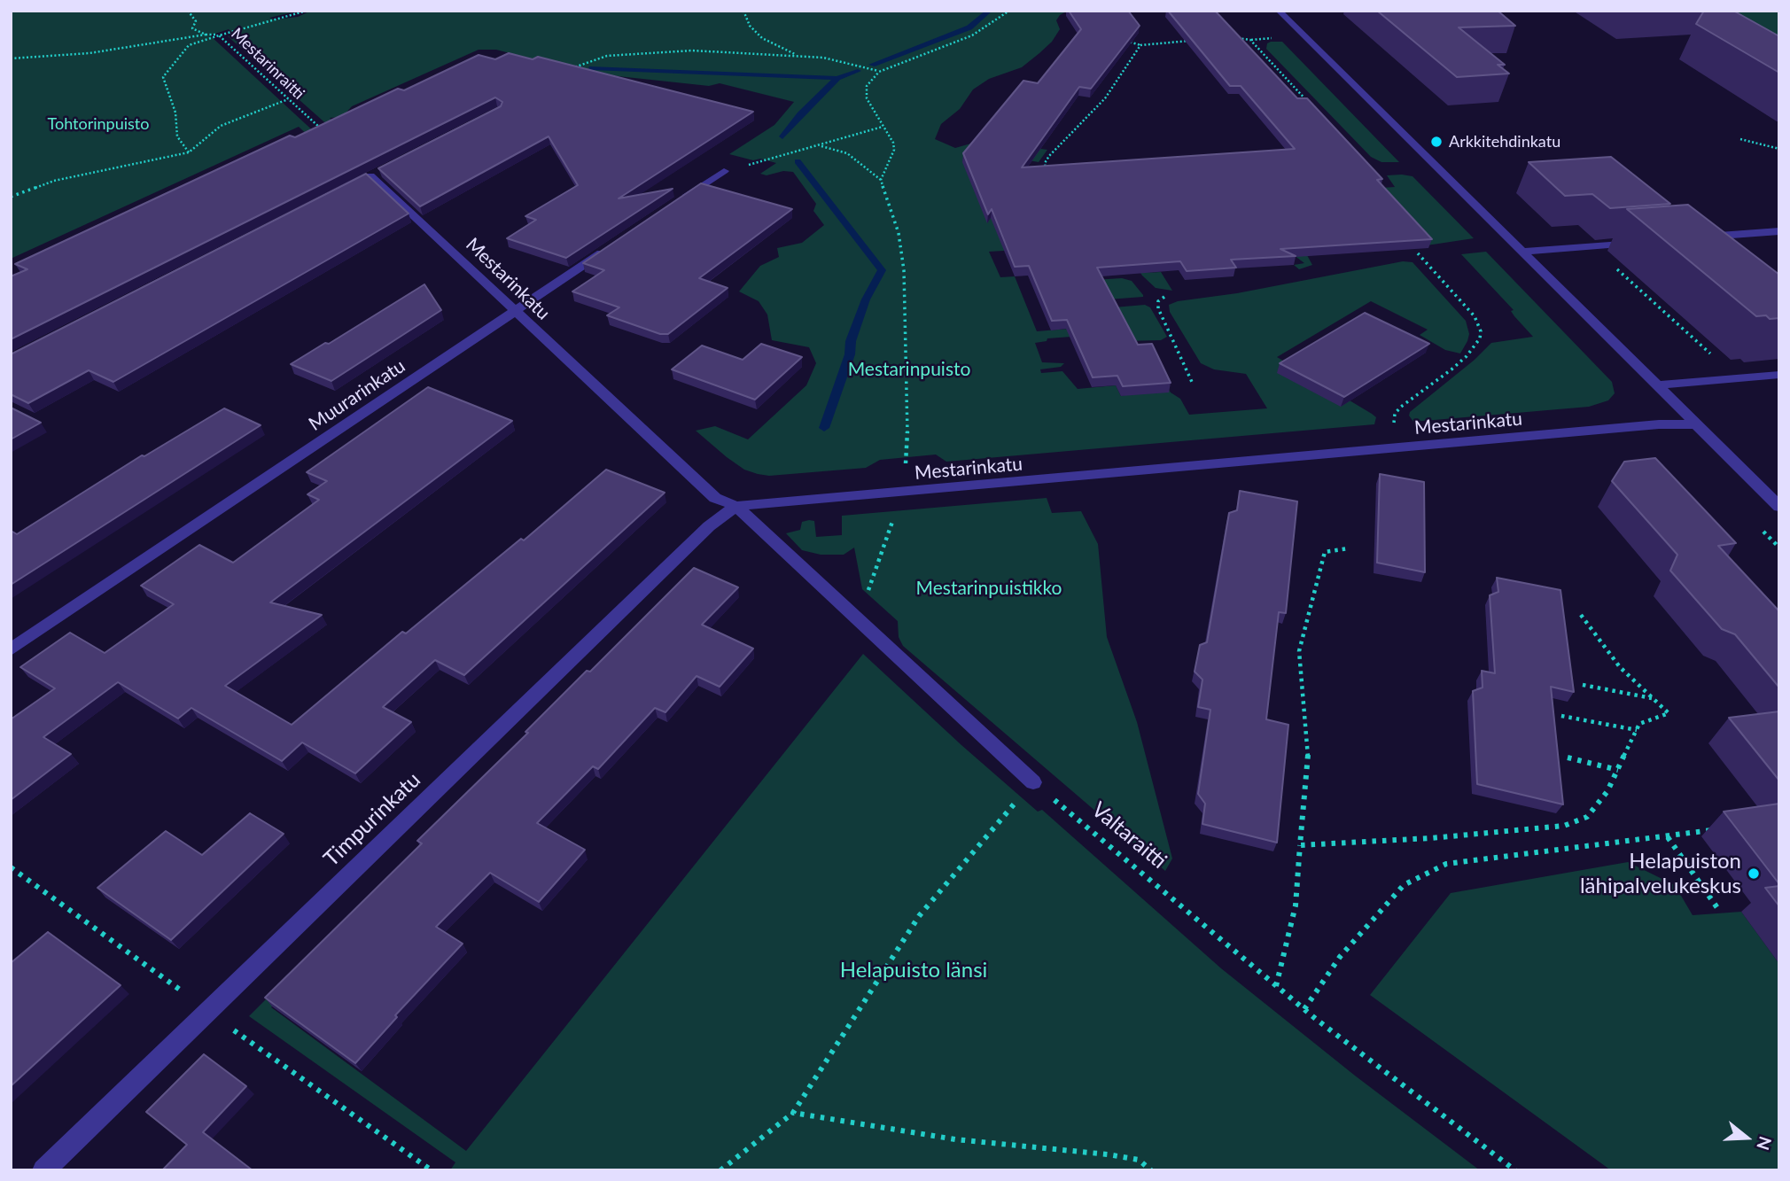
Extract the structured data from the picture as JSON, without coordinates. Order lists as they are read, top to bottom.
{
  "streets": {
    "street": ["Mestarinkatu", "Muurarinkatu", "Timpurinkatu"],
    "path": ["Mestarinraitti", "Valtaraitti"]
  },
  "crossings": [
    ["Mestarinkatu", "Muurarinkatu"],
    ["Mestarinkatu", "Timpurinkatu"]
  ],
  "parks": [
    "Tohtorinpuisto",
    "Mestarinpuisto",
    "Mestarinpuistikko",
    "Helapuisto länsi"
  ],
  "places": ["Arkkitehdinkatu", "Helapuiston lähipalvelukeskus"],
  "north": "right"
}
